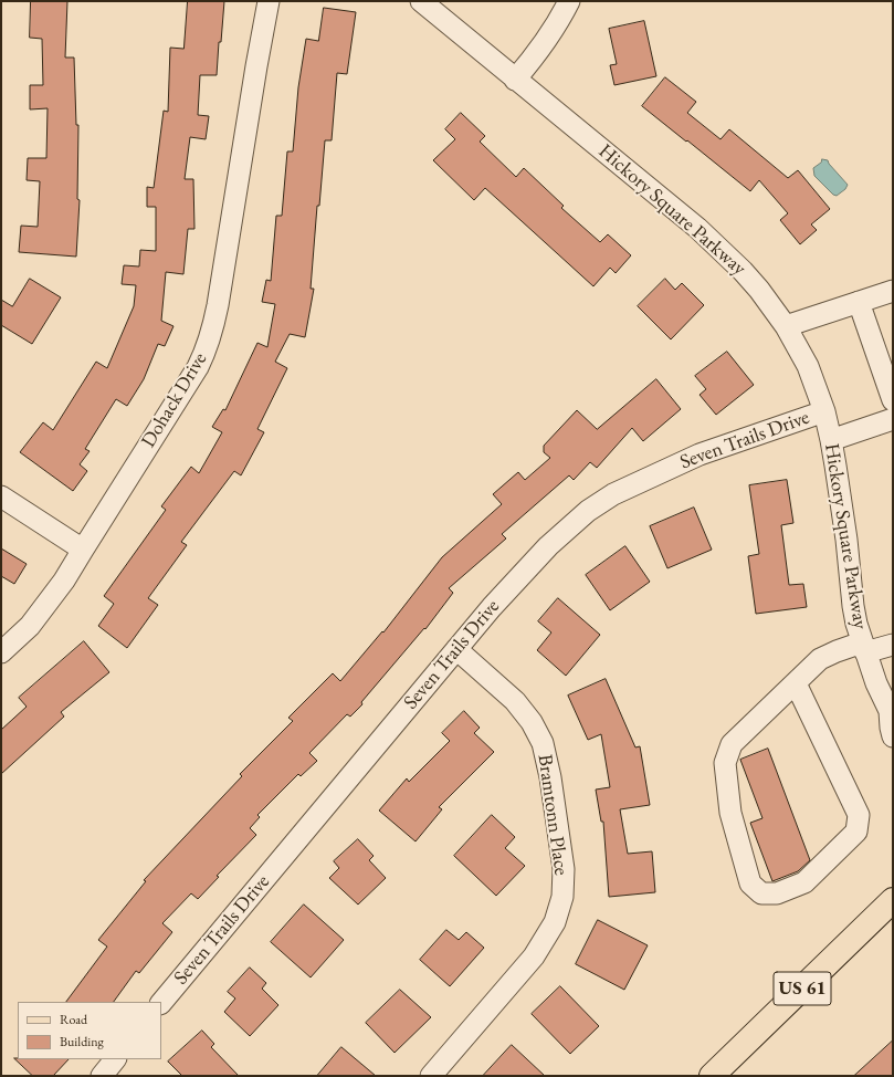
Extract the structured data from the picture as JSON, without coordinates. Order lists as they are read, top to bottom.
{
  "streets": {
    "main road": ["US 61"],
    "street": [
      "Hickory Square Parkway",
      "Dohack Drive",
      "Seven Trails Drive",
      "Bramtonn Place"
    ]
  },
  "crossings": [
    ["Hickory Square Parkway", "Seven Trails Drive"],
    ["Seven Trails Drive", "Bramtonn Place"]
  ],
  "legend": ["Road", "Building"]
}
